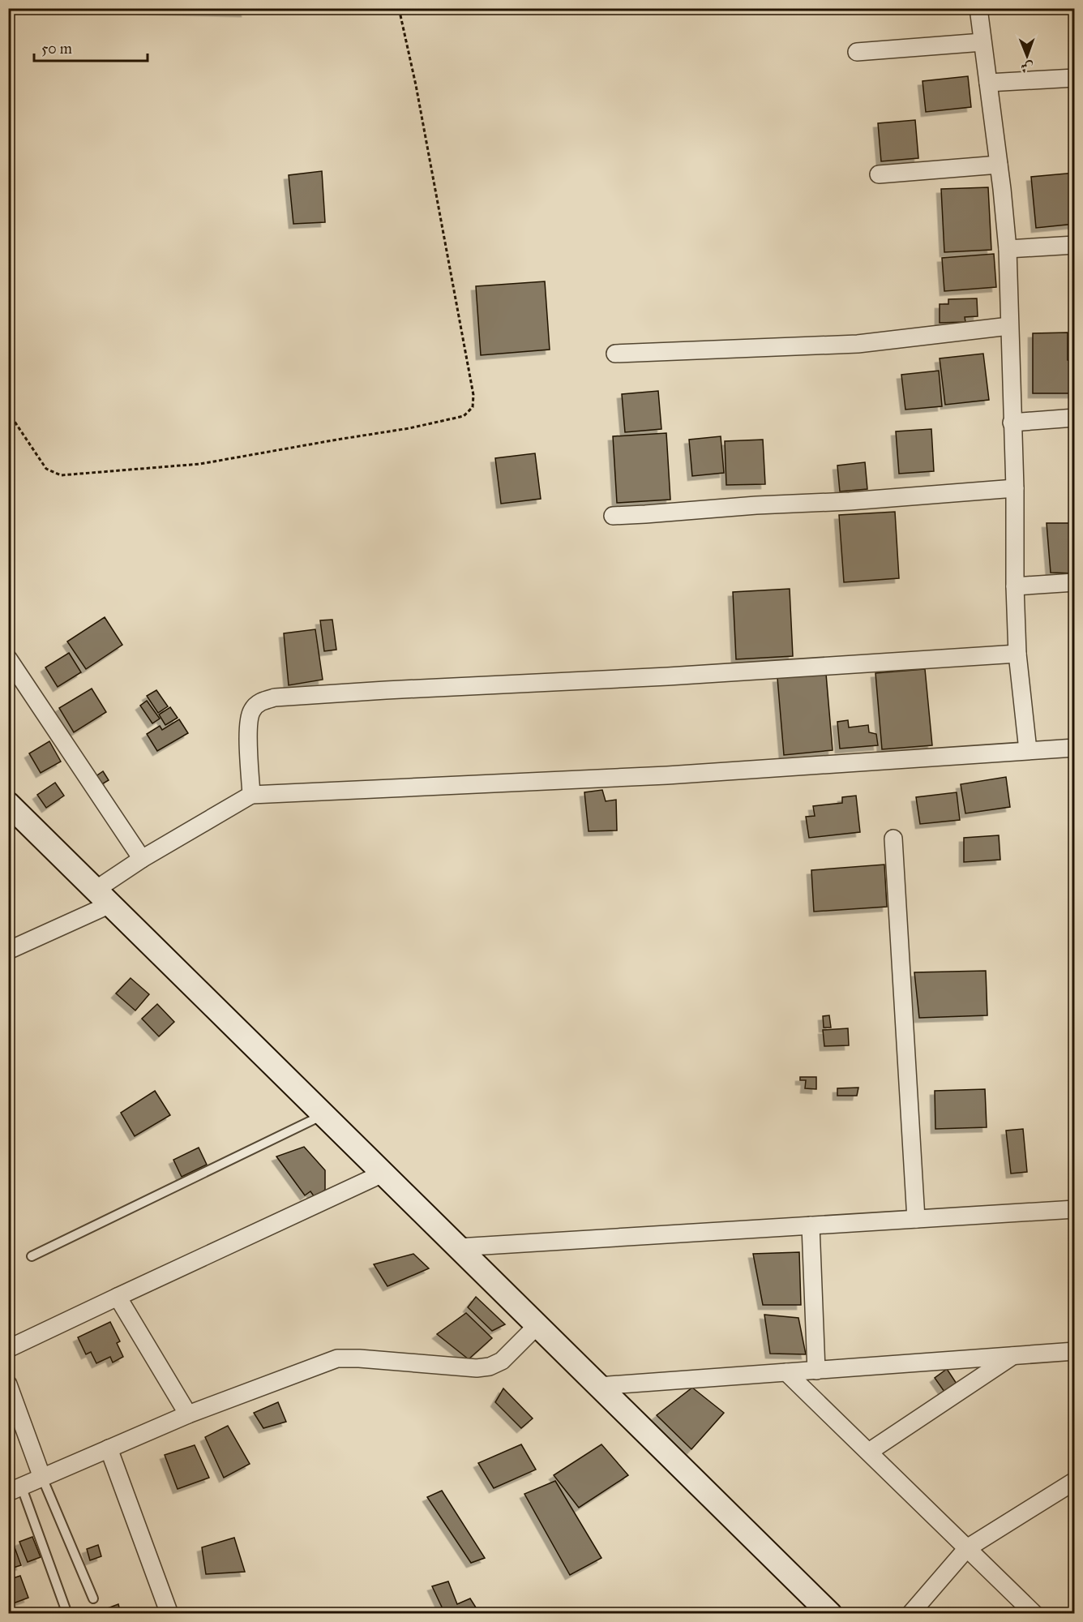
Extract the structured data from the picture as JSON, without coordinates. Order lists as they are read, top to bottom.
{
  "scale_bar": "50 m",
  "north": "bottom"
}
